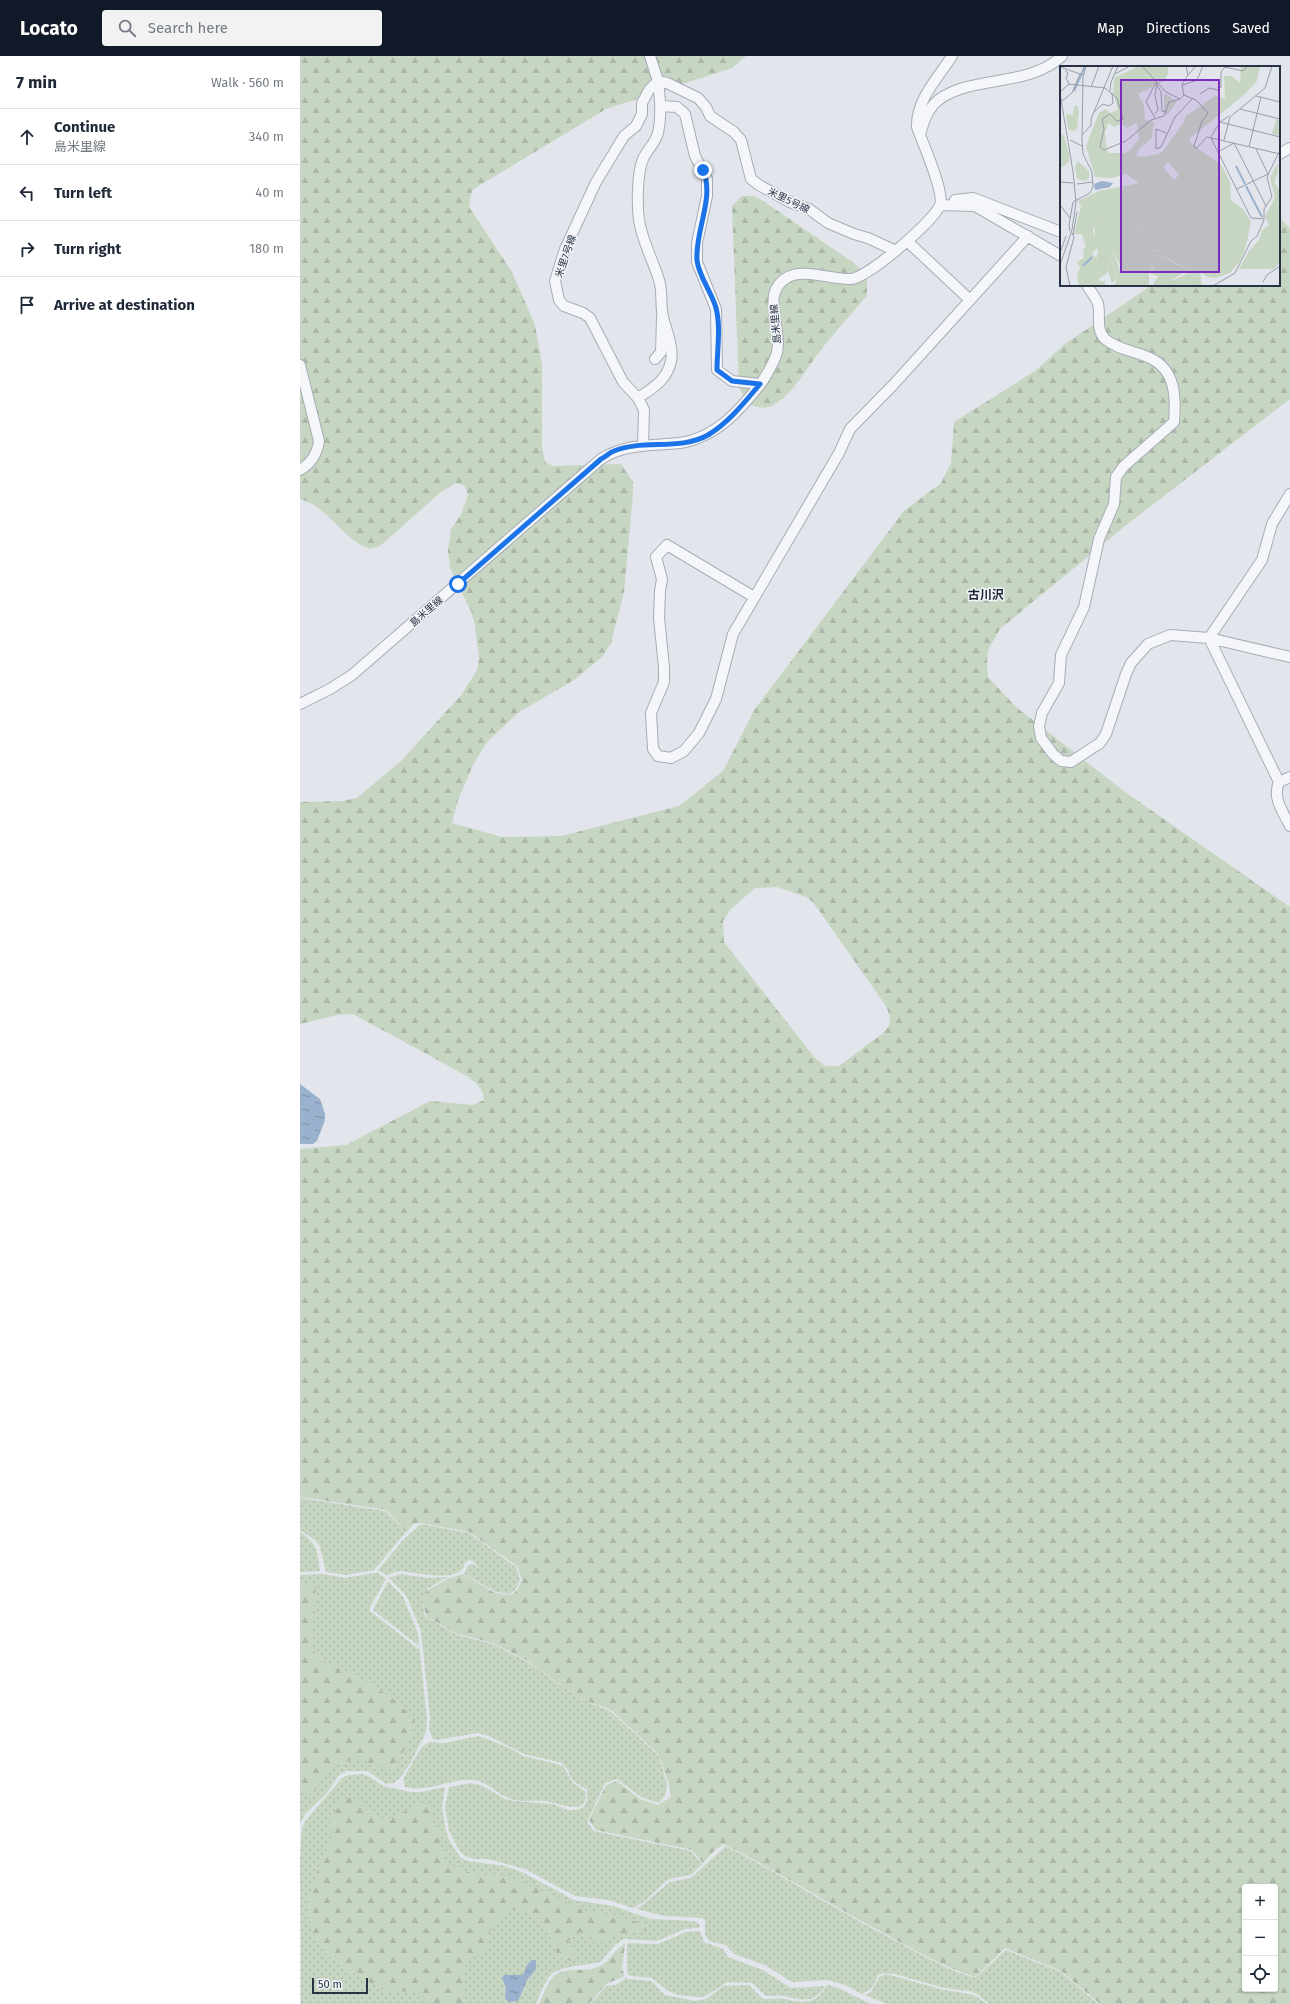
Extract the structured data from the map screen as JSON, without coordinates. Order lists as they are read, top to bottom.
{
  "streets": {
    "street": ["米里5号線", "米里7号線", "島米里線"]
  },
  "crossings": [
    ["米里5号線", "米里7号線"],
    ["米里5号線", "島米里線"],
    ["米里7号線", "島米里線"]
  ],
  "districts": ["古川沢"],
  "scale_bar": "50 m",
  "page": {
    "header": "Locato",
    "search": "Search here",
    "nav": ["Map", "Directions", "Saved"],
    "heading": ["7 min", "Walk · 560 m"],
    "list": [
      ["Continue", "島米里線", "340 m"],
      ["Turn left", "40 m"],
      ["Turn right", "180 m"],
      "Arrive at destination"
    ],
    "map_buttons": ["+", "−"],
    "scale": "50 m"
  }
}
